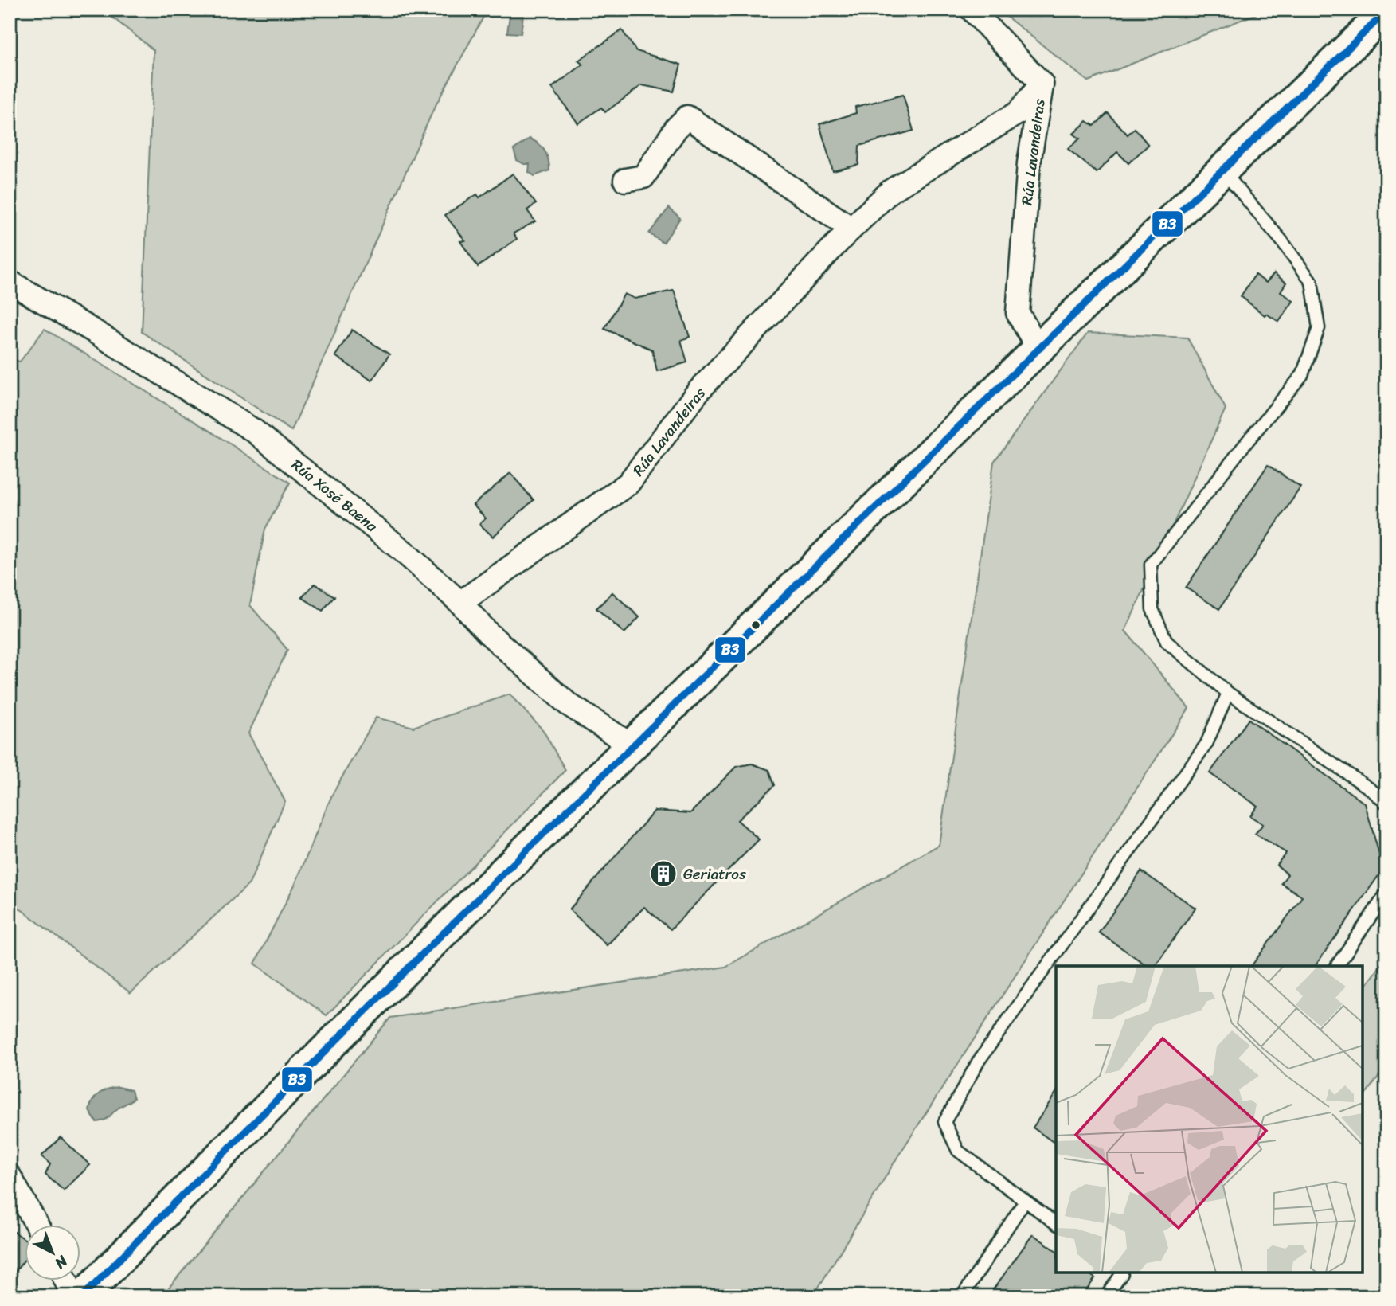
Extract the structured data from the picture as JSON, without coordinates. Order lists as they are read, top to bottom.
{
  "streets": {
    "street": ["Rúa Lavandeiras", "Rúa Xosé Baena"]
  },
  "crossings": [
    ["Rúa Lavandeiras", "Rúa Xosé Baena"]
  ],
  "places": {
    "building": ["Geriatros"]
  },
  "lines": ["transit line B3"],
  "north": "bottom right"
}
